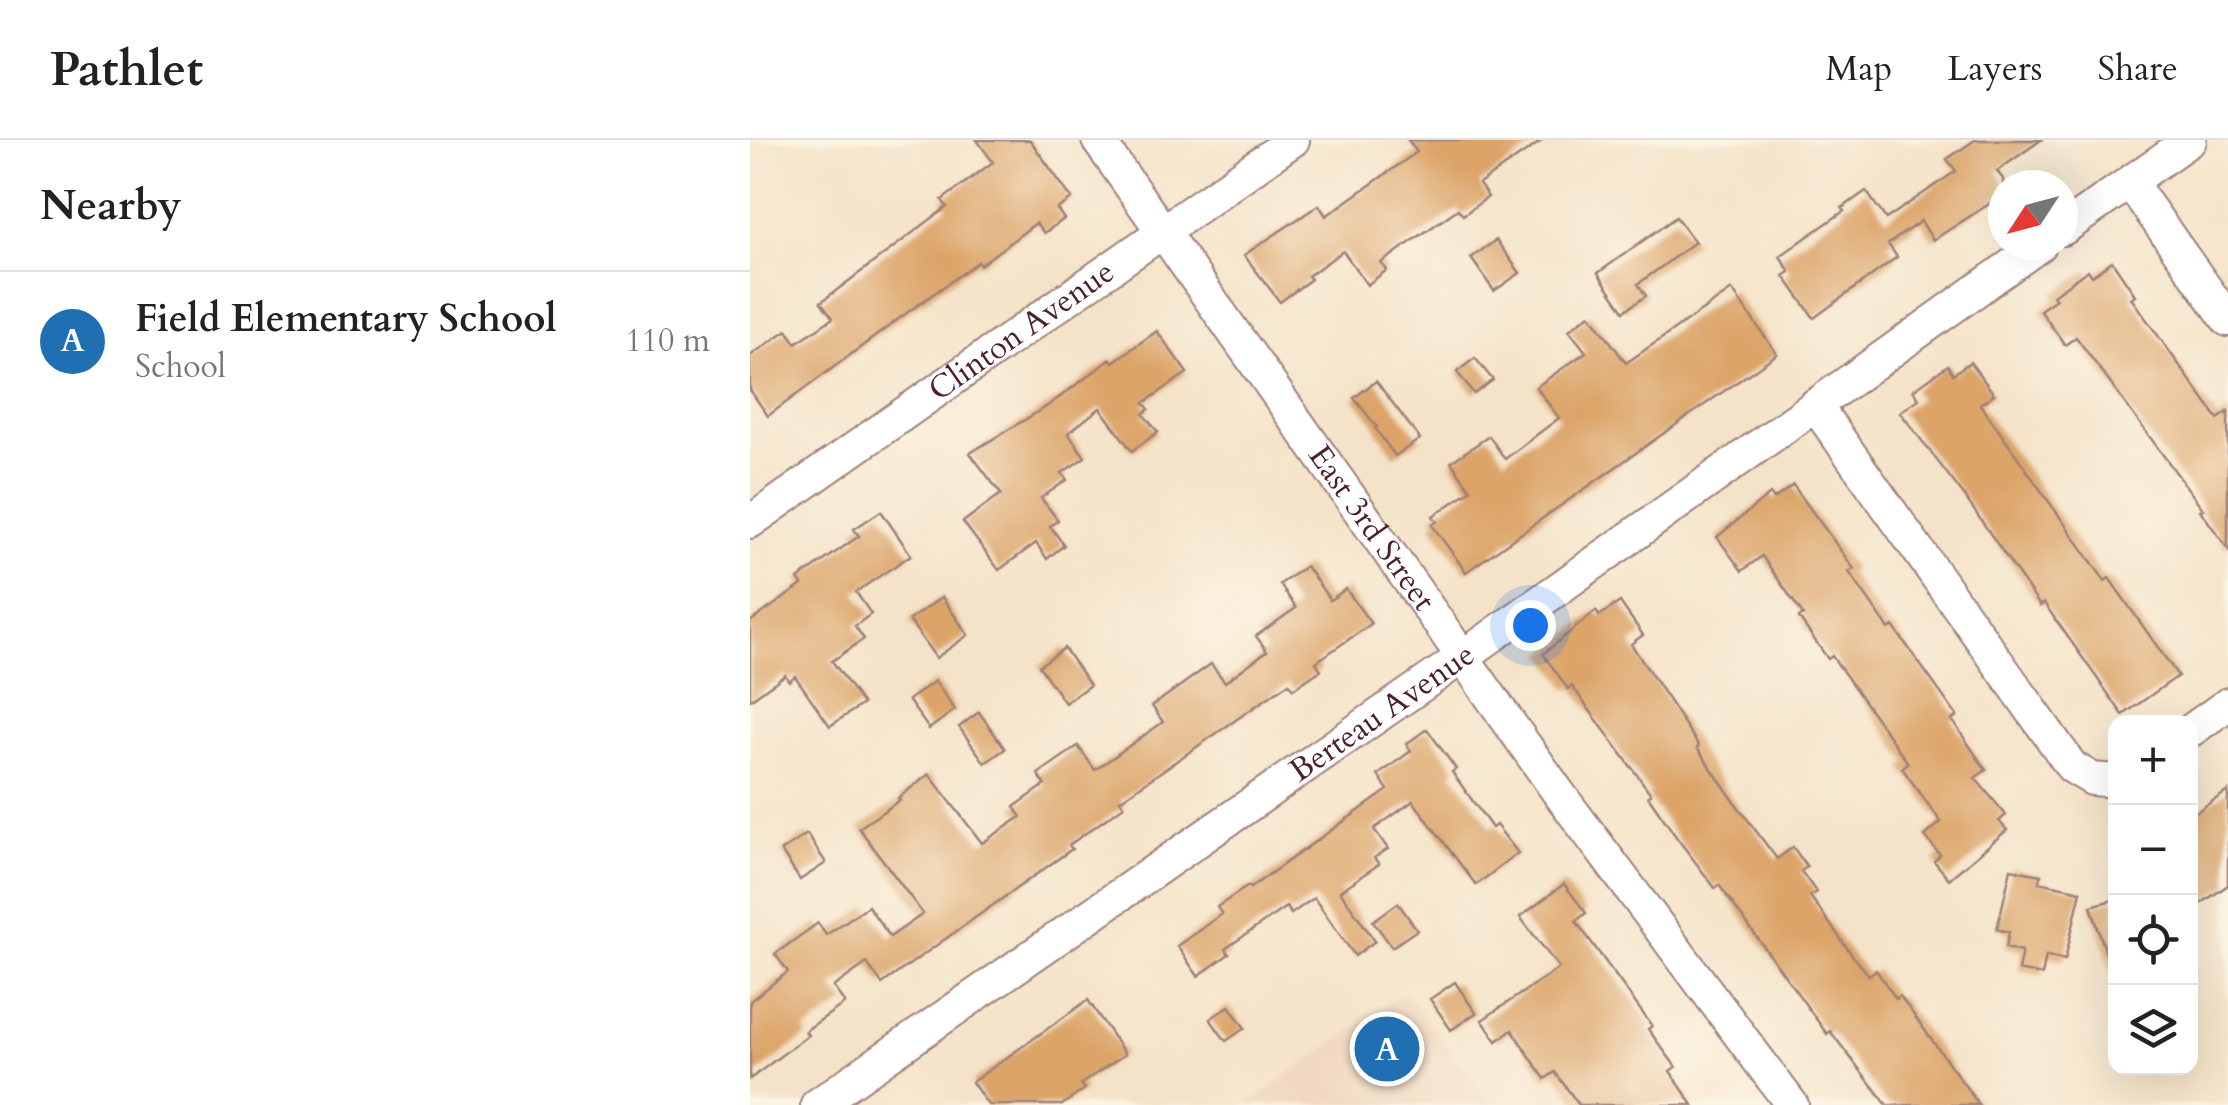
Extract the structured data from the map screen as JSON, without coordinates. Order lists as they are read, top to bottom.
{
  "streets": {
    "street": ["Clinton Avenue", "East 3rd Street", "Berteau Avenue"]
  },
  "crossings": [
    ["Clinton Avenue", "East 3rd Street"],
    ["East 3rd Street", "Berteau Avenue"]
  ],
  "north": "bottom left",
  "page": {
    "header": "Pathlet",
    "nav": ["Map", "Layers", "Share"],
    "heading": "Nearby",
    "list": [
      {
        "mark": "A",
        "name": "Field Elementary School",
        "note": "School",
        "value": "110 m"
      }
    ],
    "map_buttons": ["+", "−"],
    "pins": "A"
  }
}
